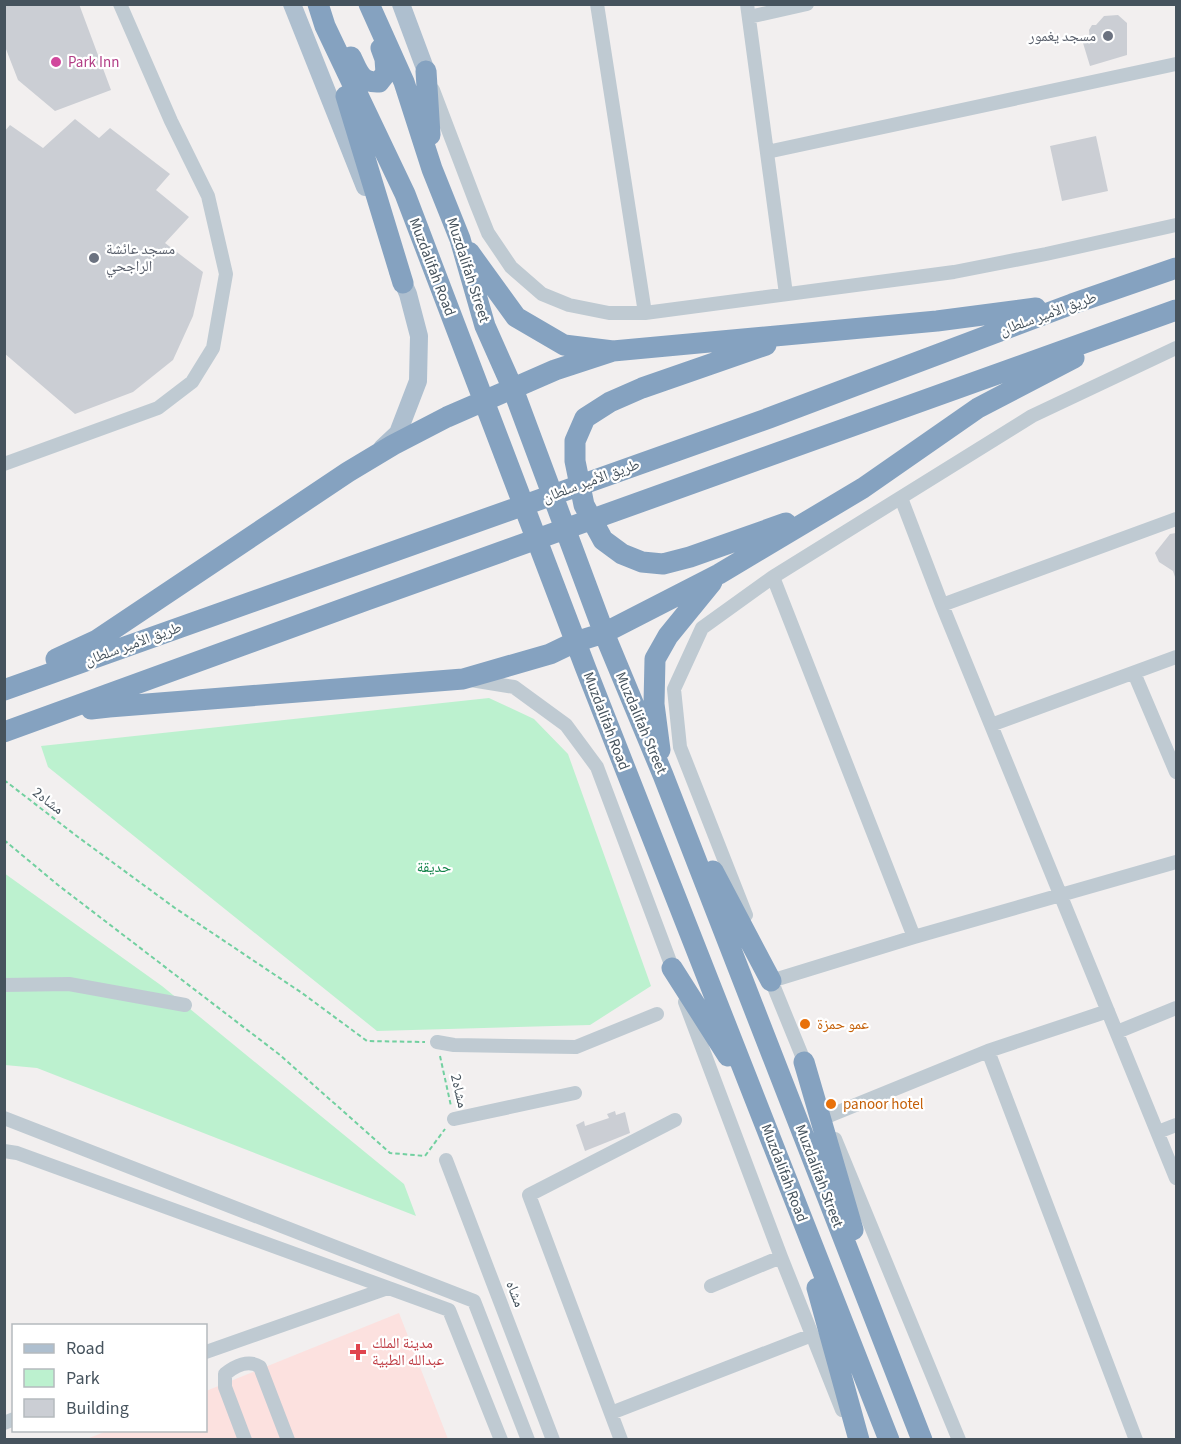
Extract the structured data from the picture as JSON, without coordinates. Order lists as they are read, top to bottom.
{
  "streets": {
    "highway": ["Muzdalifah Road", "Muzdalifah Street", "طريق الأمير سلطان"],
    "street": ["مشاه"],
    "path": ["مشاه2"]
  },
  "parks": ["حديقة"],
  "places": {
    "other": [
      "مسجد يغمور",
      "Park Inn",
      "مسجد عائشة الراجحي",
      "عمو حمزة",
      "panoor hotel"
    ],
    "health": ["مدينة الملك عبدالله الطبية"]
  },
  "legend": ["Road", "Park", "Building"]
}
